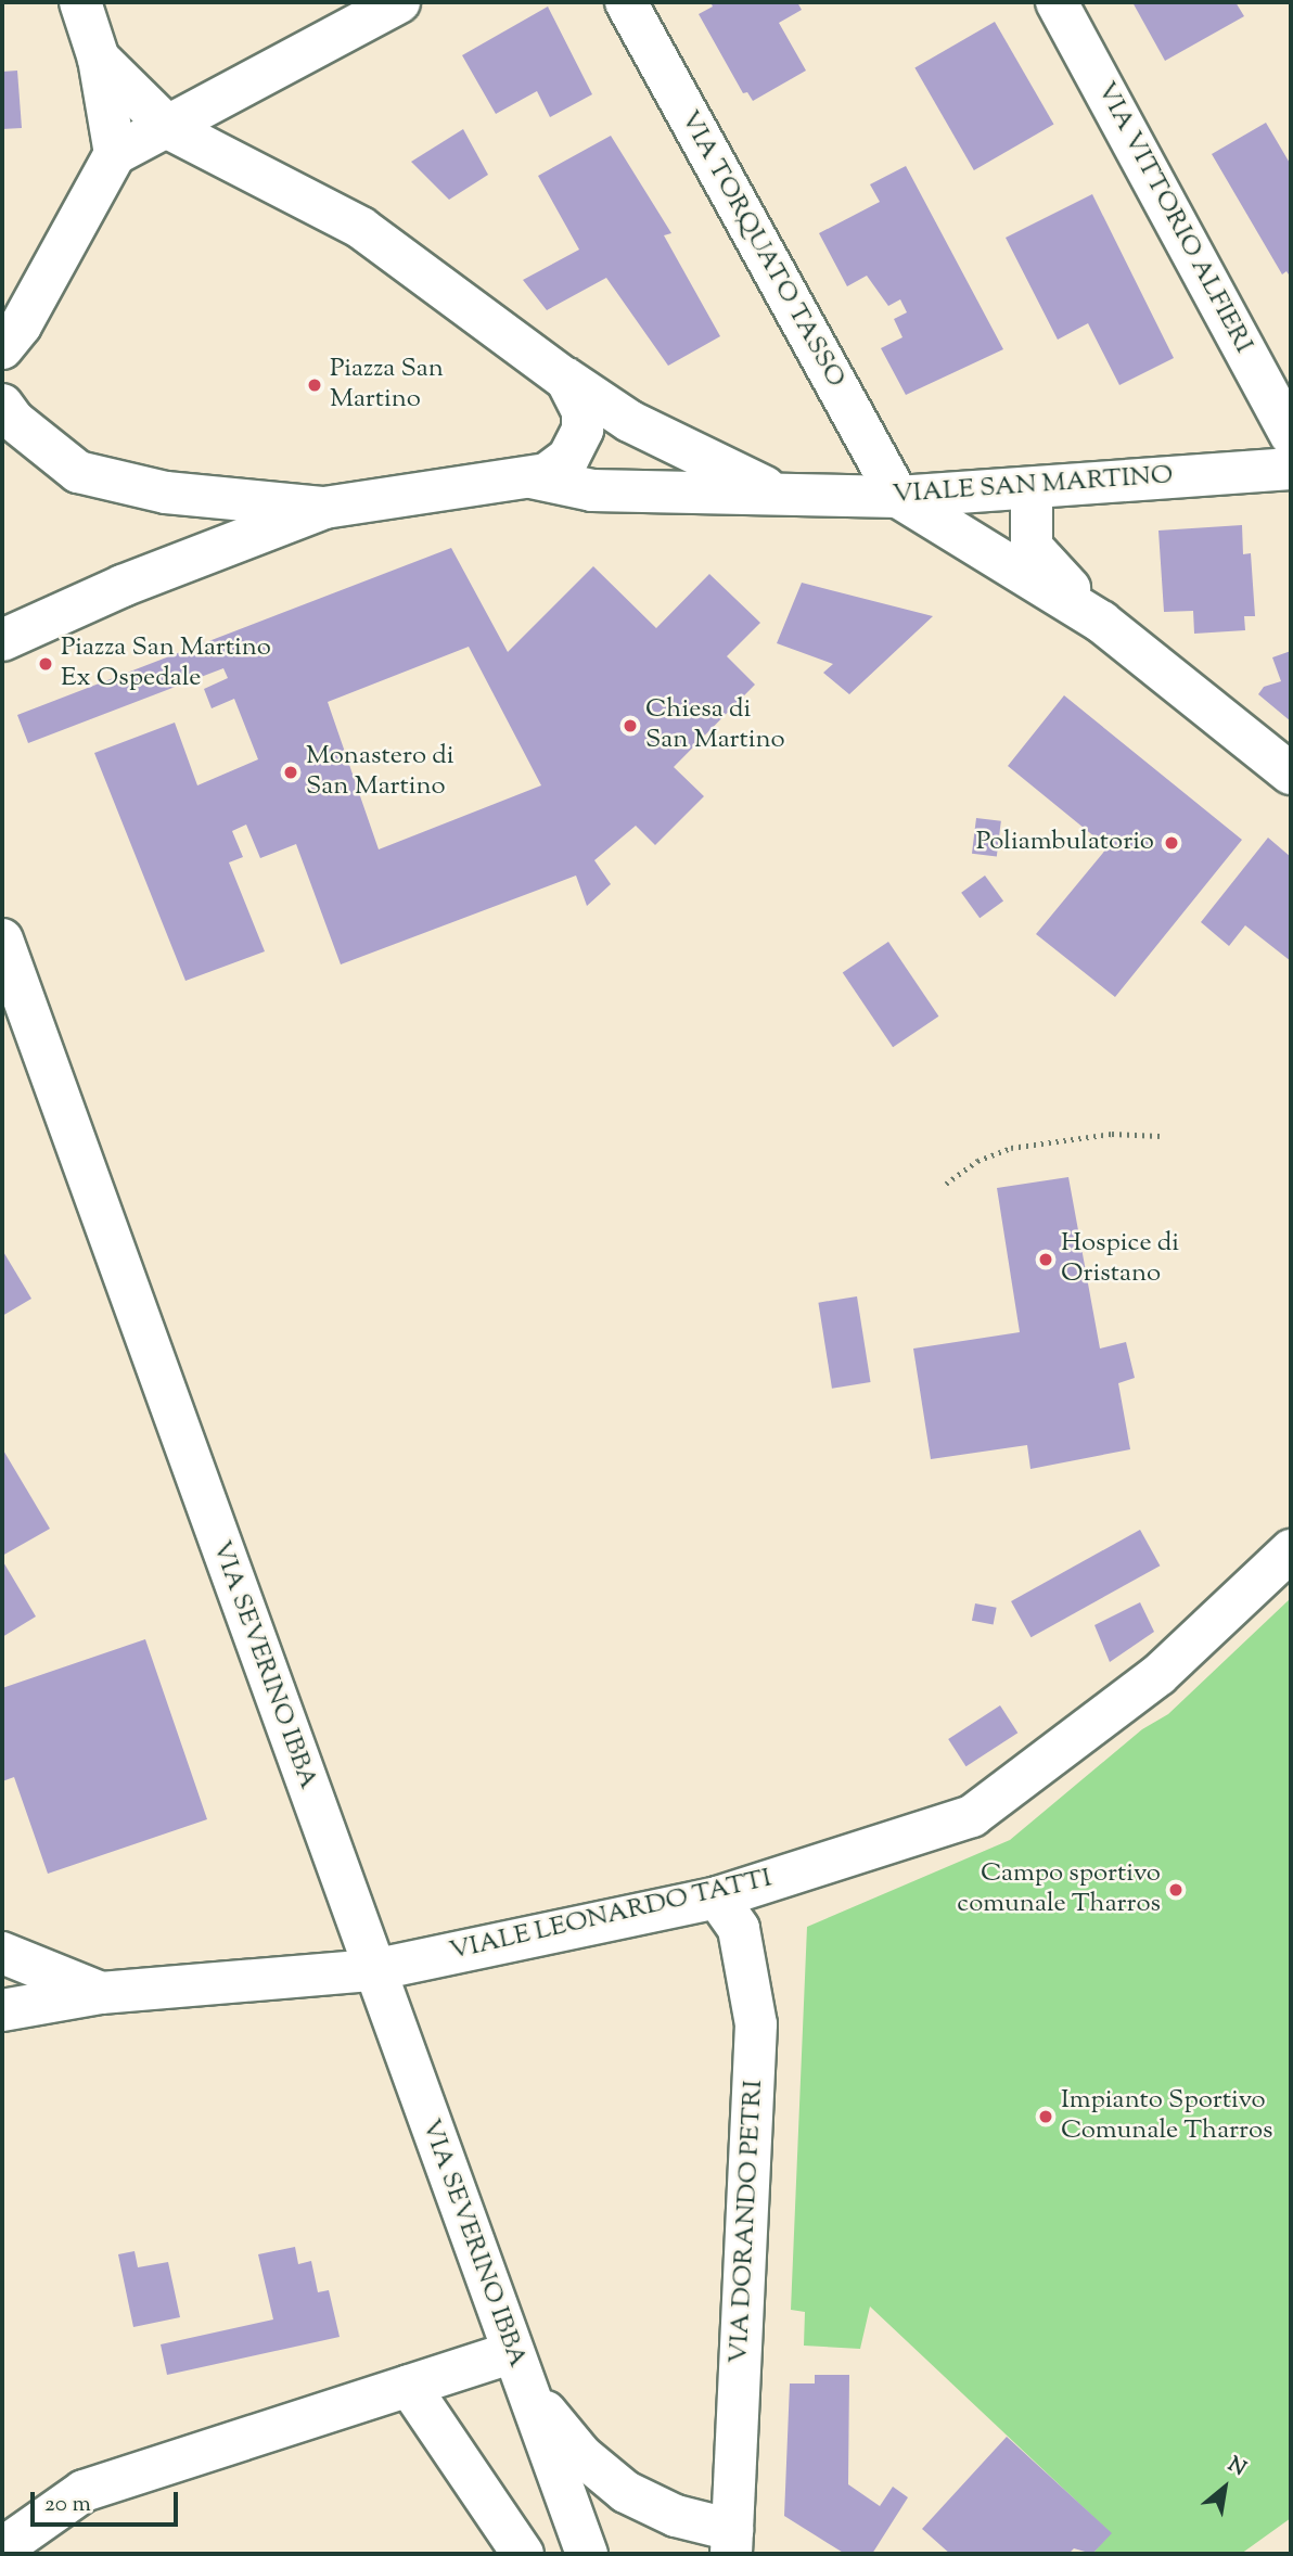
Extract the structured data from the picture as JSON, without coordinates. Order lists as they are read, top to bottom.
{
  "streets": {
    "street": [
      "VIA VITTORIO ALFIERI",
      "VIA TORQUATO TASSO",
      "VIALE SAN MARTINO",
      "VIA SEVERINO IBBA",
      "VIALE LEONARDO TATTI",
      "VIA DORANDO PETRI"
    ]
  },
  "crossings": [
    ["VIA TORQUATO TASSO", "VIALE SAN MARTINO"],
    ["VIA SEVERINO IBBA", "VIALE LEONARDO TATTI"],
    ["VIA SEVERINO IBBA", "VIA DORANDO PETRI"],
    ["VIALE LEONARDO TATTI", "VIA DORANDO PETRI"]
  ],
  "places": [
    "Piazza San Martino",
    "Piazza San Martino Ex Ospedale",
    "Chiesa di San Martino",
    "Monastero di San Martino",
    "Poliambulatorio",
    "Hospice di Oristano",
    "Campo sportivo comunale Tharros",
    "Impianto Sportivo Comunale Tharros"
  ],
  "scale_bar": "20 m",
  "north": "top right"
}
